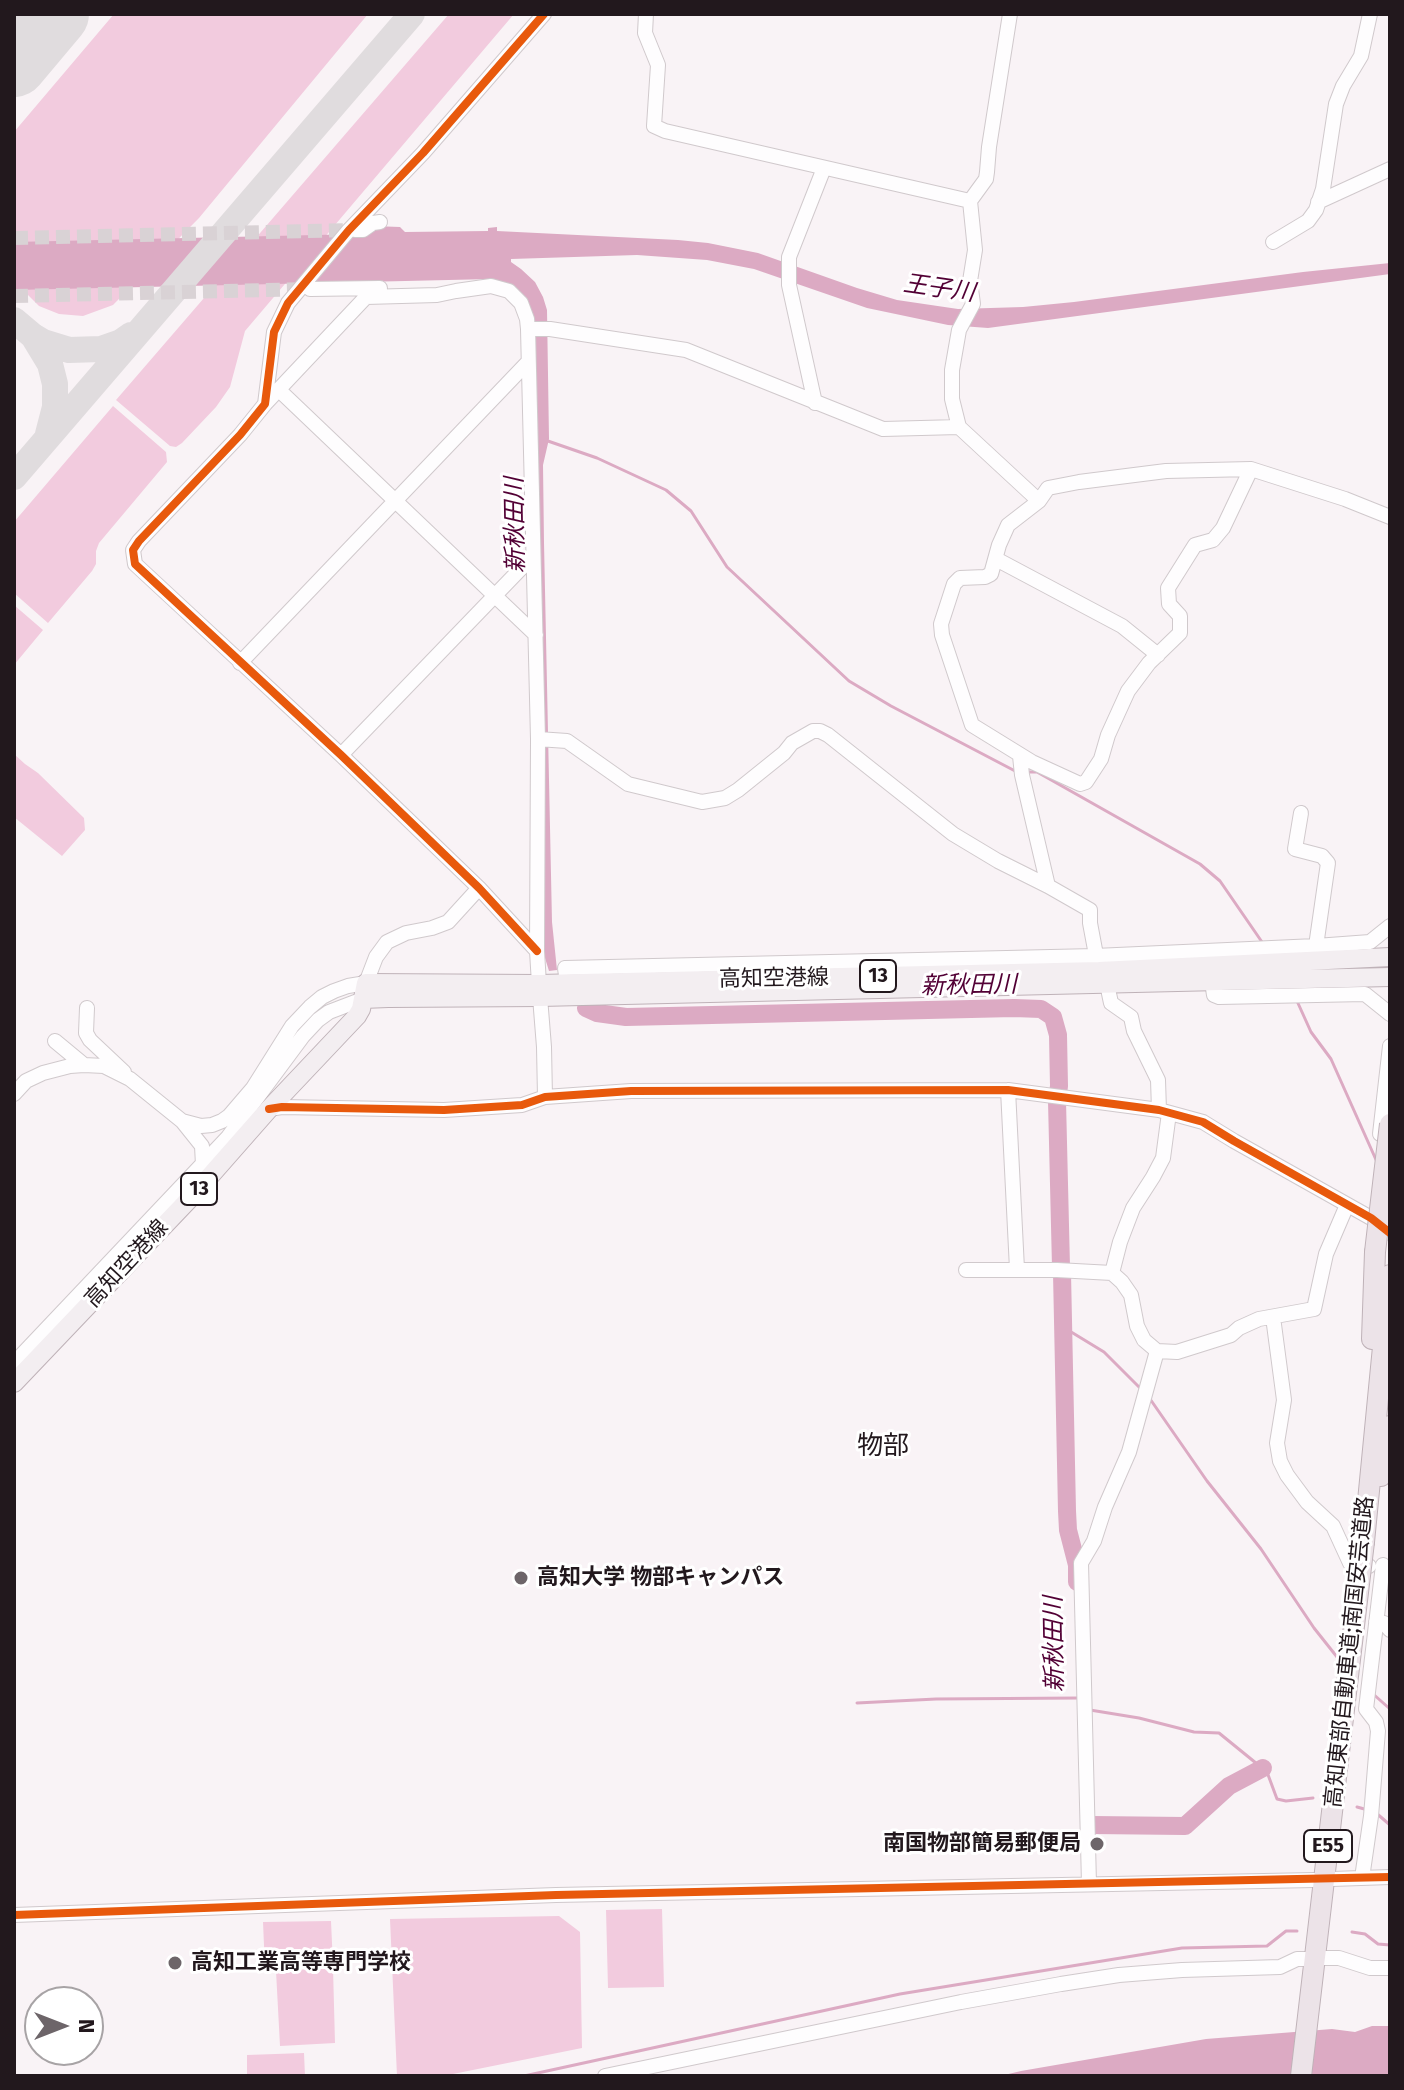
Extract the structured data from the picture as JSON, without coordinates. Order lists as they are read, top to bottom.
{
  "streets": {
    "highway": ["高知東部自動車道;南国安芸道路", "E55"],
    "main road": ["13", "高知空港線"]
  },
  "districts": ["物部"],
  "water": ["王子川", "新秋田川"],
  "places": ["高知大学 物部キャンパス", "南国物部簡易郵便局", "高知工業高等専門学校"],
  "north": "right"
}
